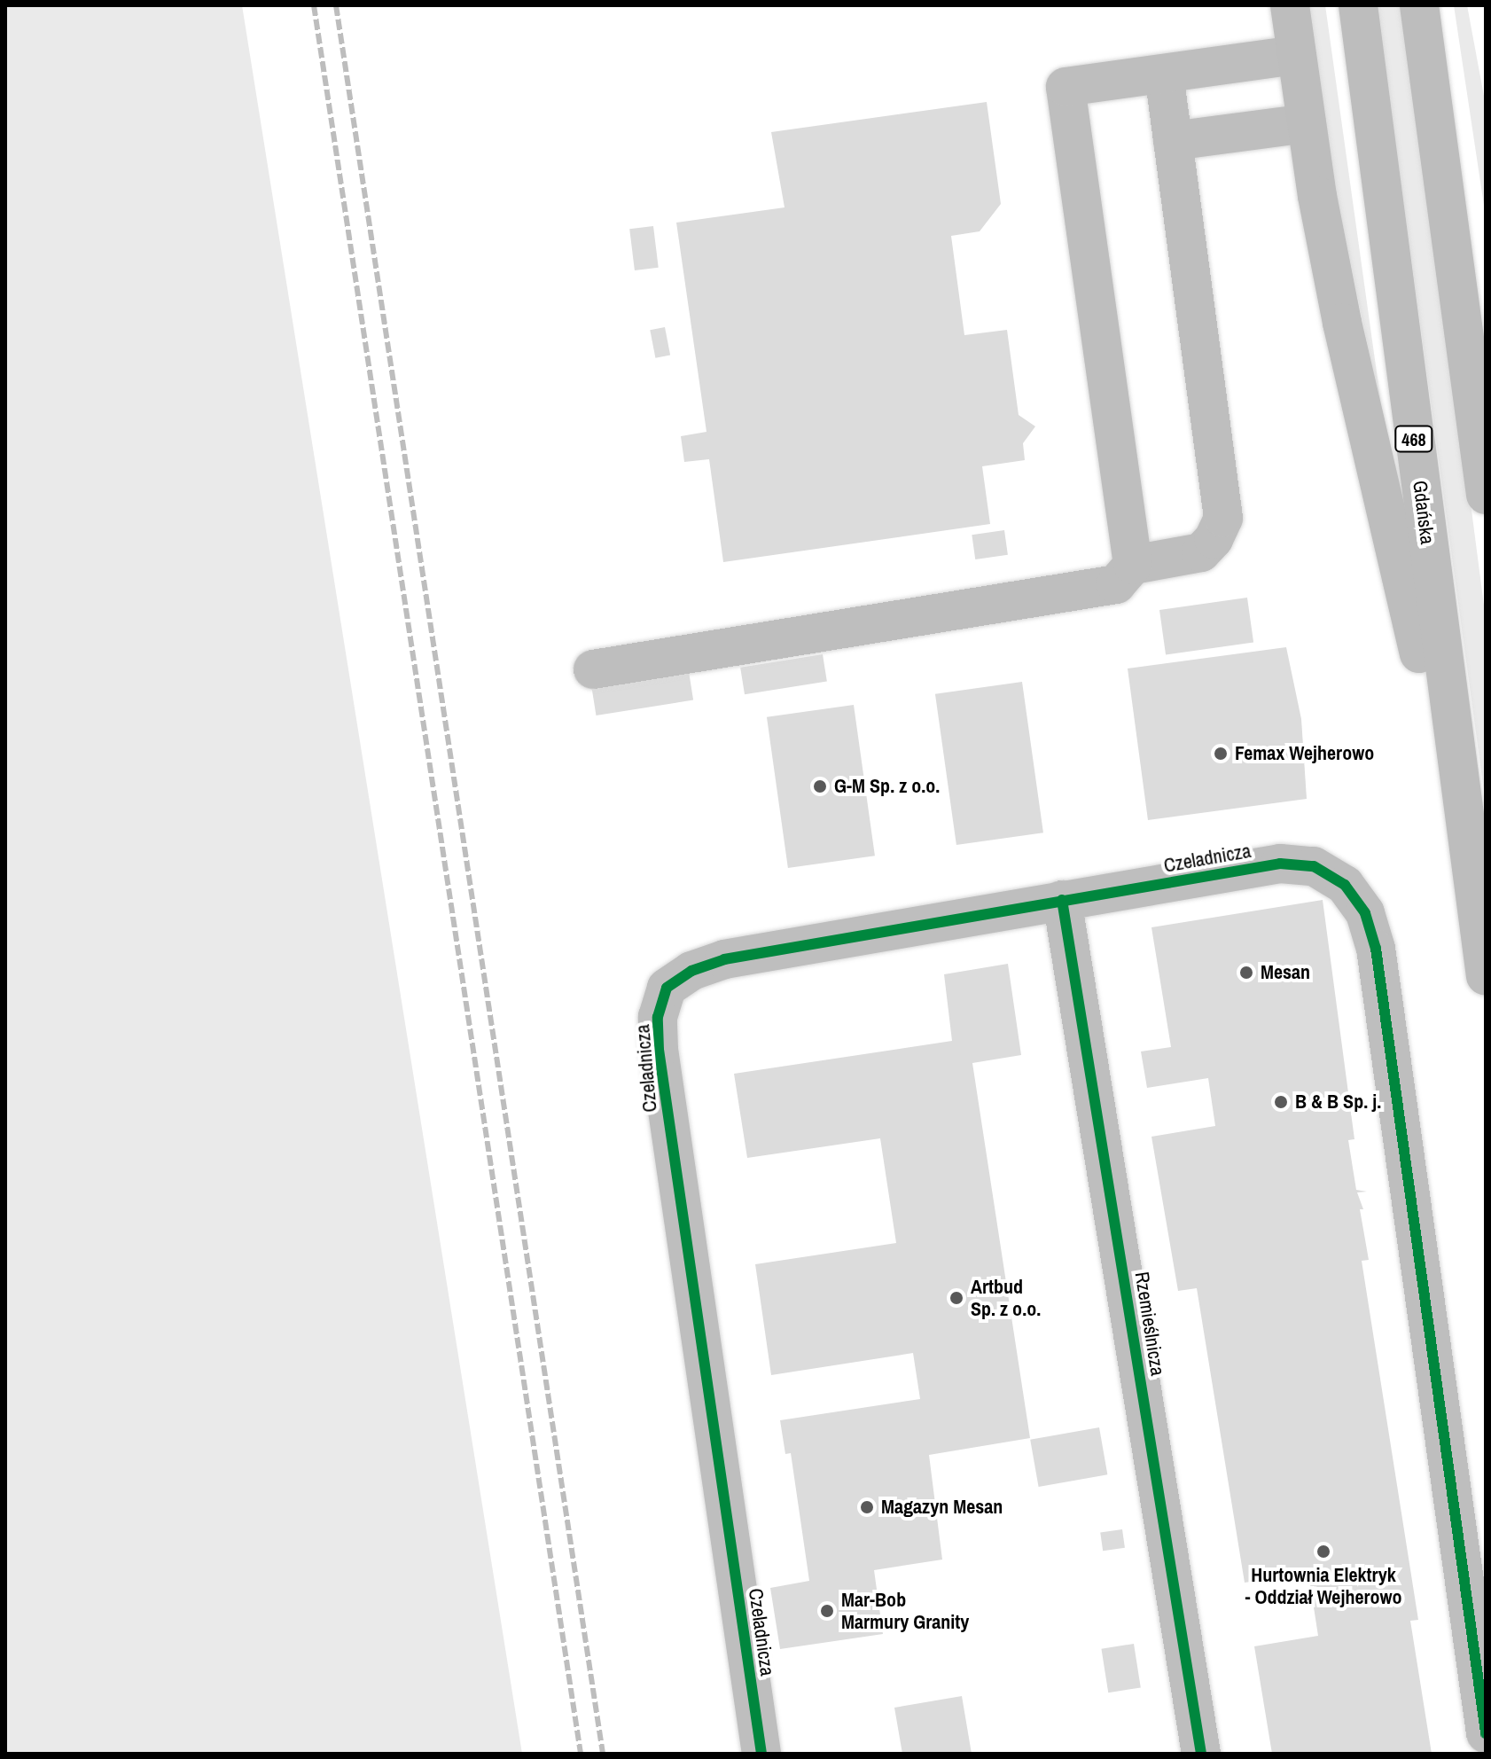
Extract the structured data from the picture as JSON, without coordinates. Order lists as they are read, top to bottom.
{
  "streets": {
    "main road": ["468", "Gdańska"],
    "street": ["Czeladnicza", "Rzemieślnicza"]
  },
  "crossings": [
    ["Czeladnicza", "Rzemieślnicza"]
  ],
  "places": [
    "Femax Wejherowo",
    "G-M Sp. z o.o.",
    "Mesan",
    "B & B Sp. j.",
    "Artbud Sp. z o.o.",
    "Magazyn Mesan",
    "Hurtownia Elektryk - Oddział Wejherowo",
    "Mar-Bob Marmury Granity"
  ]
}
